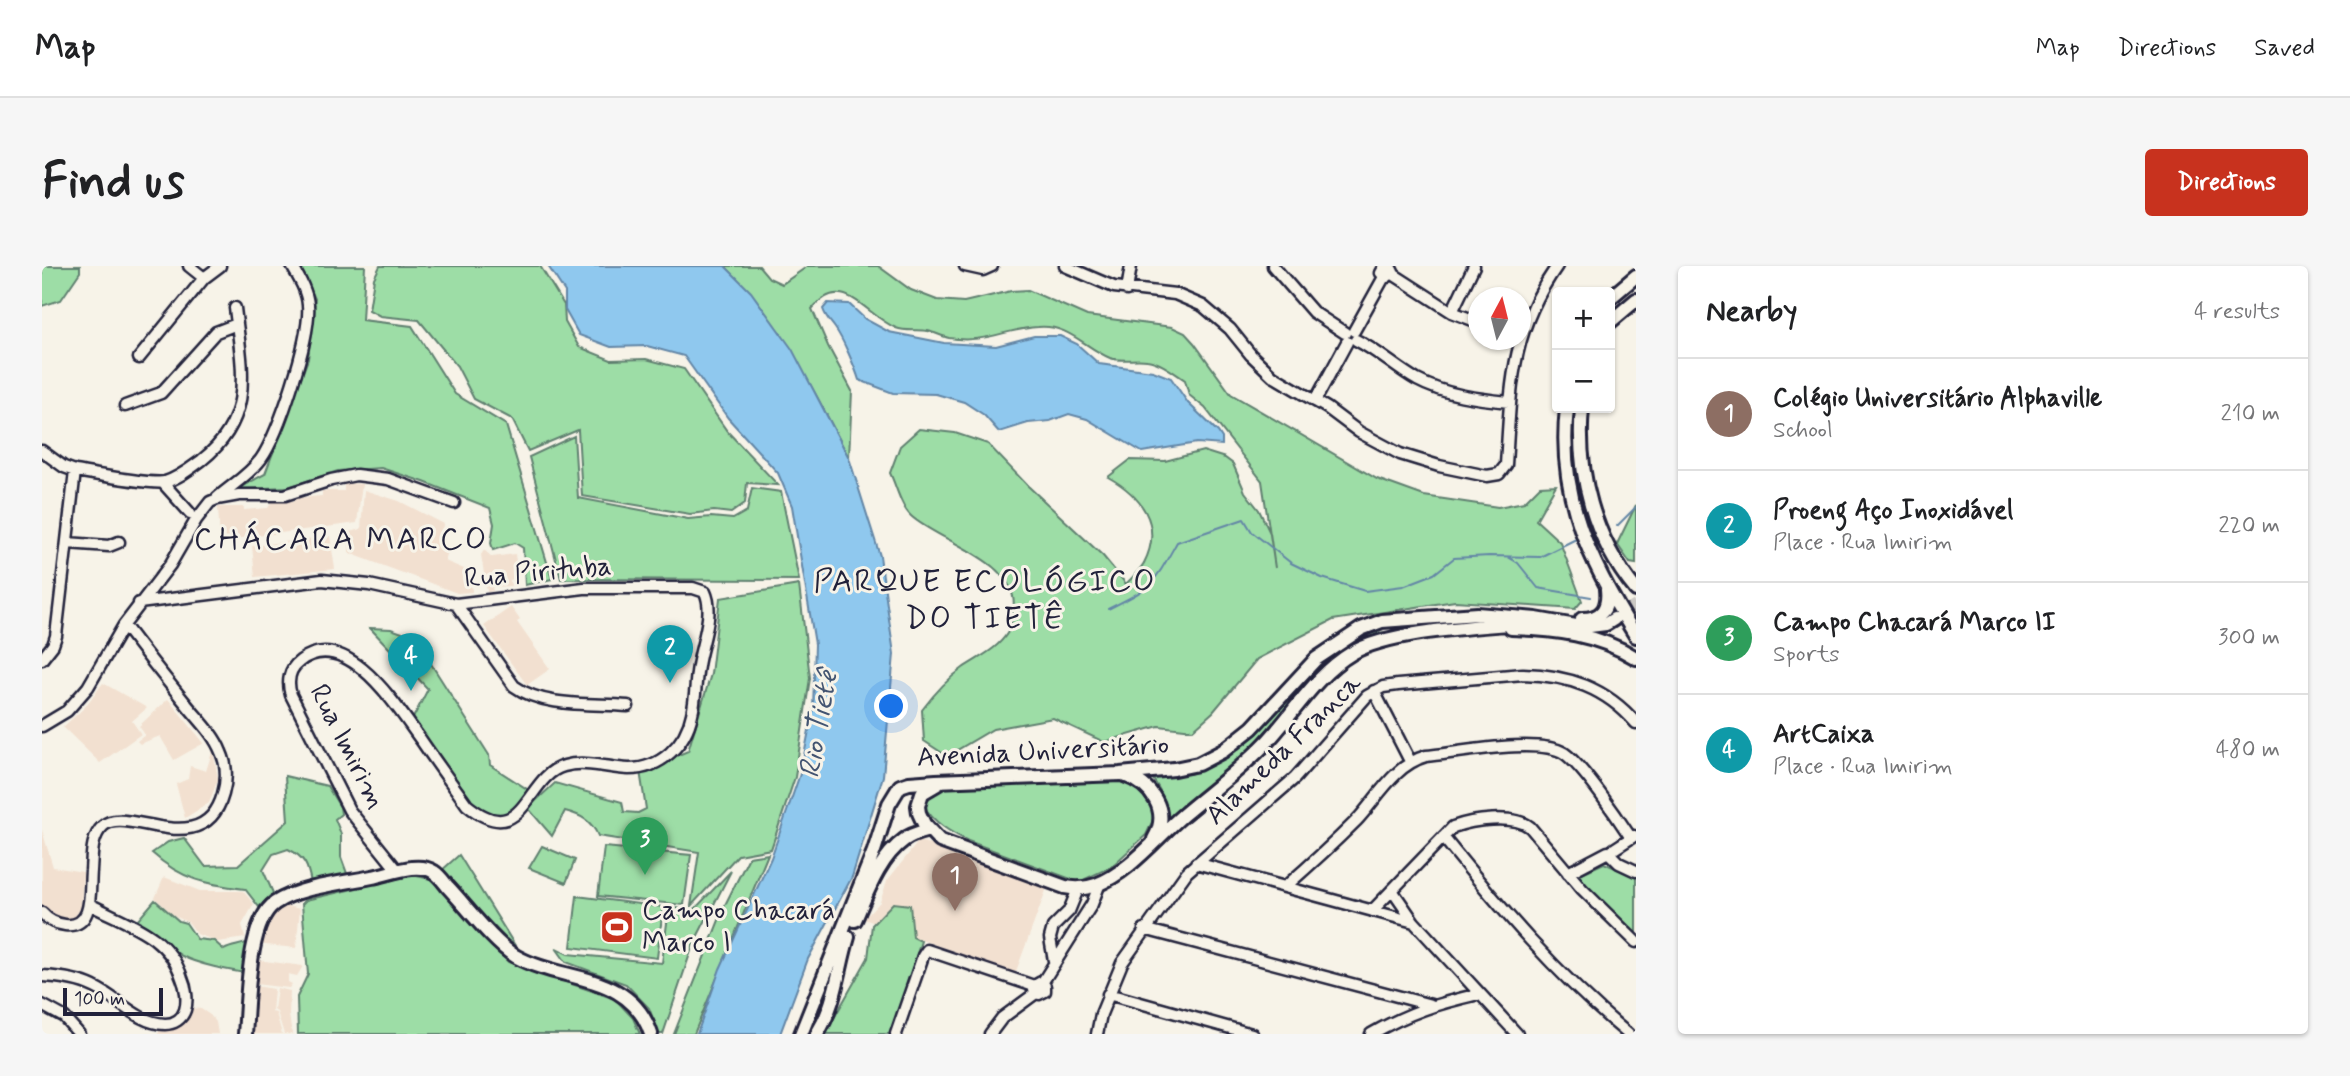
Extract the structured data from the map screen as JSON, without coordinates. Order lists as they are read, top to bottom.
{
  "streets": {
    "main road": ["Avenida Universitário"],
    "street": ["Rua Pirituba", "Rua Imirim", "Alameda Franca"]
  },
  "crossings": [
    ["Rua Pirituba", "Rua Imirim"]
  ],
  "districts": ["CHÁCARA MARCO", "PARQUE ECOLÓGICO DO TIETÊ"],
  "water": ["Rio Tietê"],
  "places": {
    "sports": ["Campo Chacará Marco I"]
  },
  "scale_bar": "100 m",
  "north": "top",
  "page": {
    "header": "Map",
    "nav": ["Map", "Directions", "Saved"],
    "buttons": "Directions",
    "title": "Find us",
    "heading": ["Nearby", "4 results"],
    "map_buttons": ["+", "−"],
    "list": [
      {
        "mark": "1",
        "name": "Colégio Universitário Alphaville",
        "note": "School",
        "value": "210 m"
      },
      {
        "mark": "2",
        "name": "Proeng Aço Inoxidável",
        "note": "Place · Rua Imirim",
        "value": "220 m"
      },
      {
        "mark": "3",
        "name": "Campo Chacará Marco II",
        "note": "Sports",
        "value": "300 m"
      },
      {
        "mark": "4",
        "name": "ArtCaixa",
        "note": "Place · Rua Imirim",
        "value": "480 m"
      }
    ],
    "pins": [
      "2",
      "4",
      "3",
      "1"
    ],
    "scale": "100 m"
  }
}
